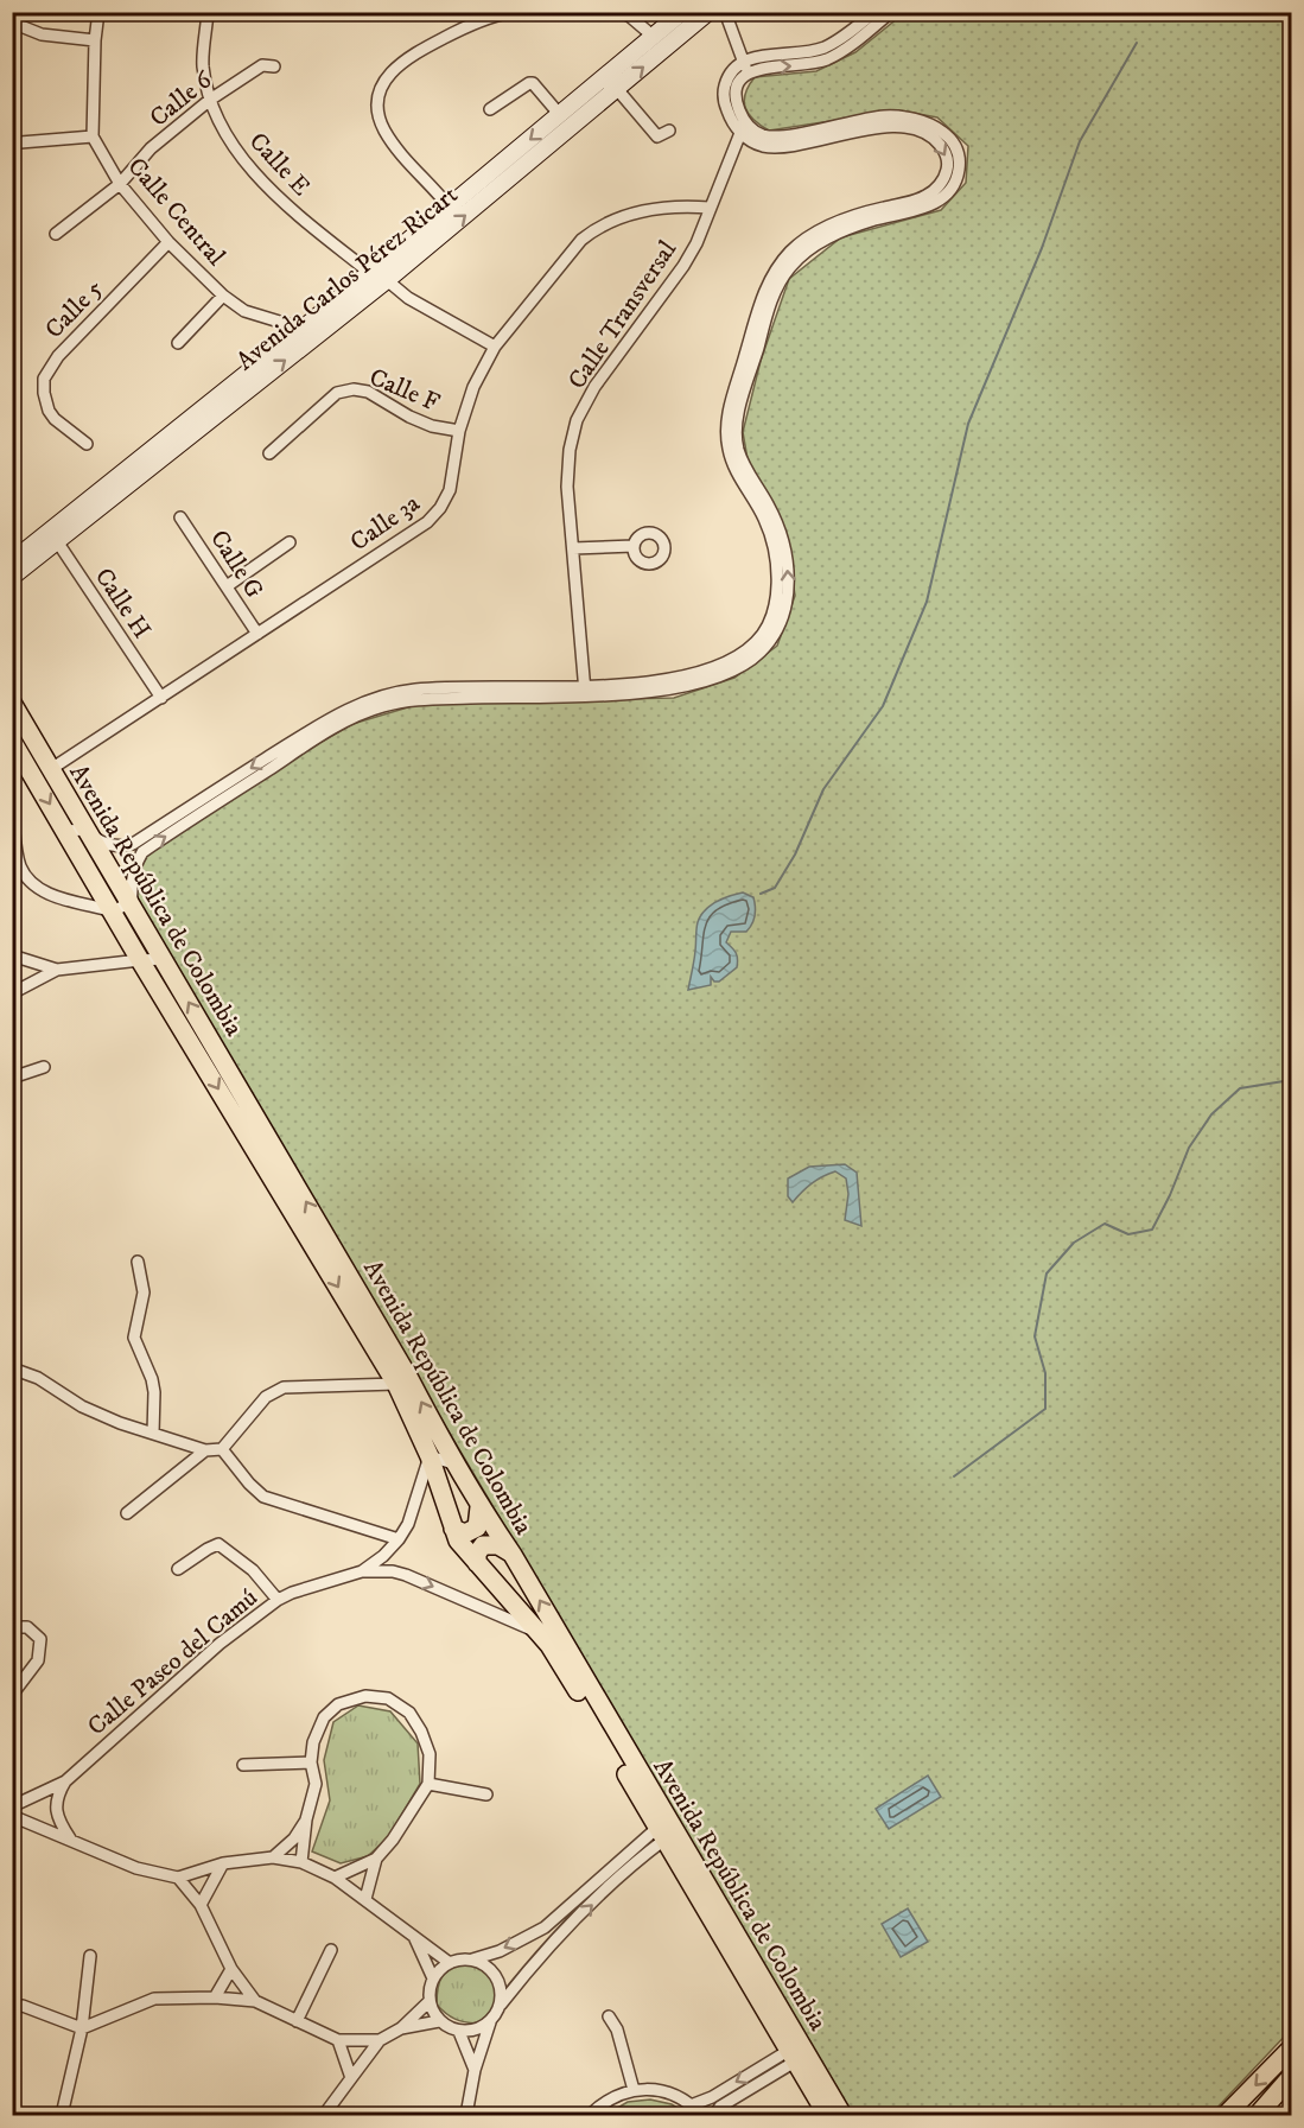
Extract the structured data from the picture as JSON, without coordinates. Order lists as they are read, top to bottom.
{
  "streets": {
    "main road": ["Avenida Carlos Pérez Ricart", "Avenida República de Colombia"],
    "street": [
      "Calle 6",
      "Calle E",
      "Calle Central",
      "Calle 5",
      "Calle Transversal",
      "Calle F",
      "Calle 3a",
      "Calle G",
      "Calle H",
      "Calle Paseo del Camú"
    ]
  },
  "crossings": [
    ["Calle 6", "Calle E"],
    ["Calle 6", "Calle Central"],
    ["Calle E", "Avenida Carlos Pérez Ricart"],
    ["Calle Central", "Avenida Carlos Pérez Ricart"],
    ["Calle Central", "Calle 5"],
    ["Avenida Carlos Pérez Ricart", "Calle H"],
    ["Calle Transversal", "Calle 3a"],
    ["Calle F", "Calle 3a"],
    ["Calle 3a", "Calle G"],
    ["Calle 3a", "Calle H"],
    ["Calle 3a", "Avenida República de Colombia"],
    ["Avenida República de Colombia", "Calle Paseo del Camú"]
  ]
}
